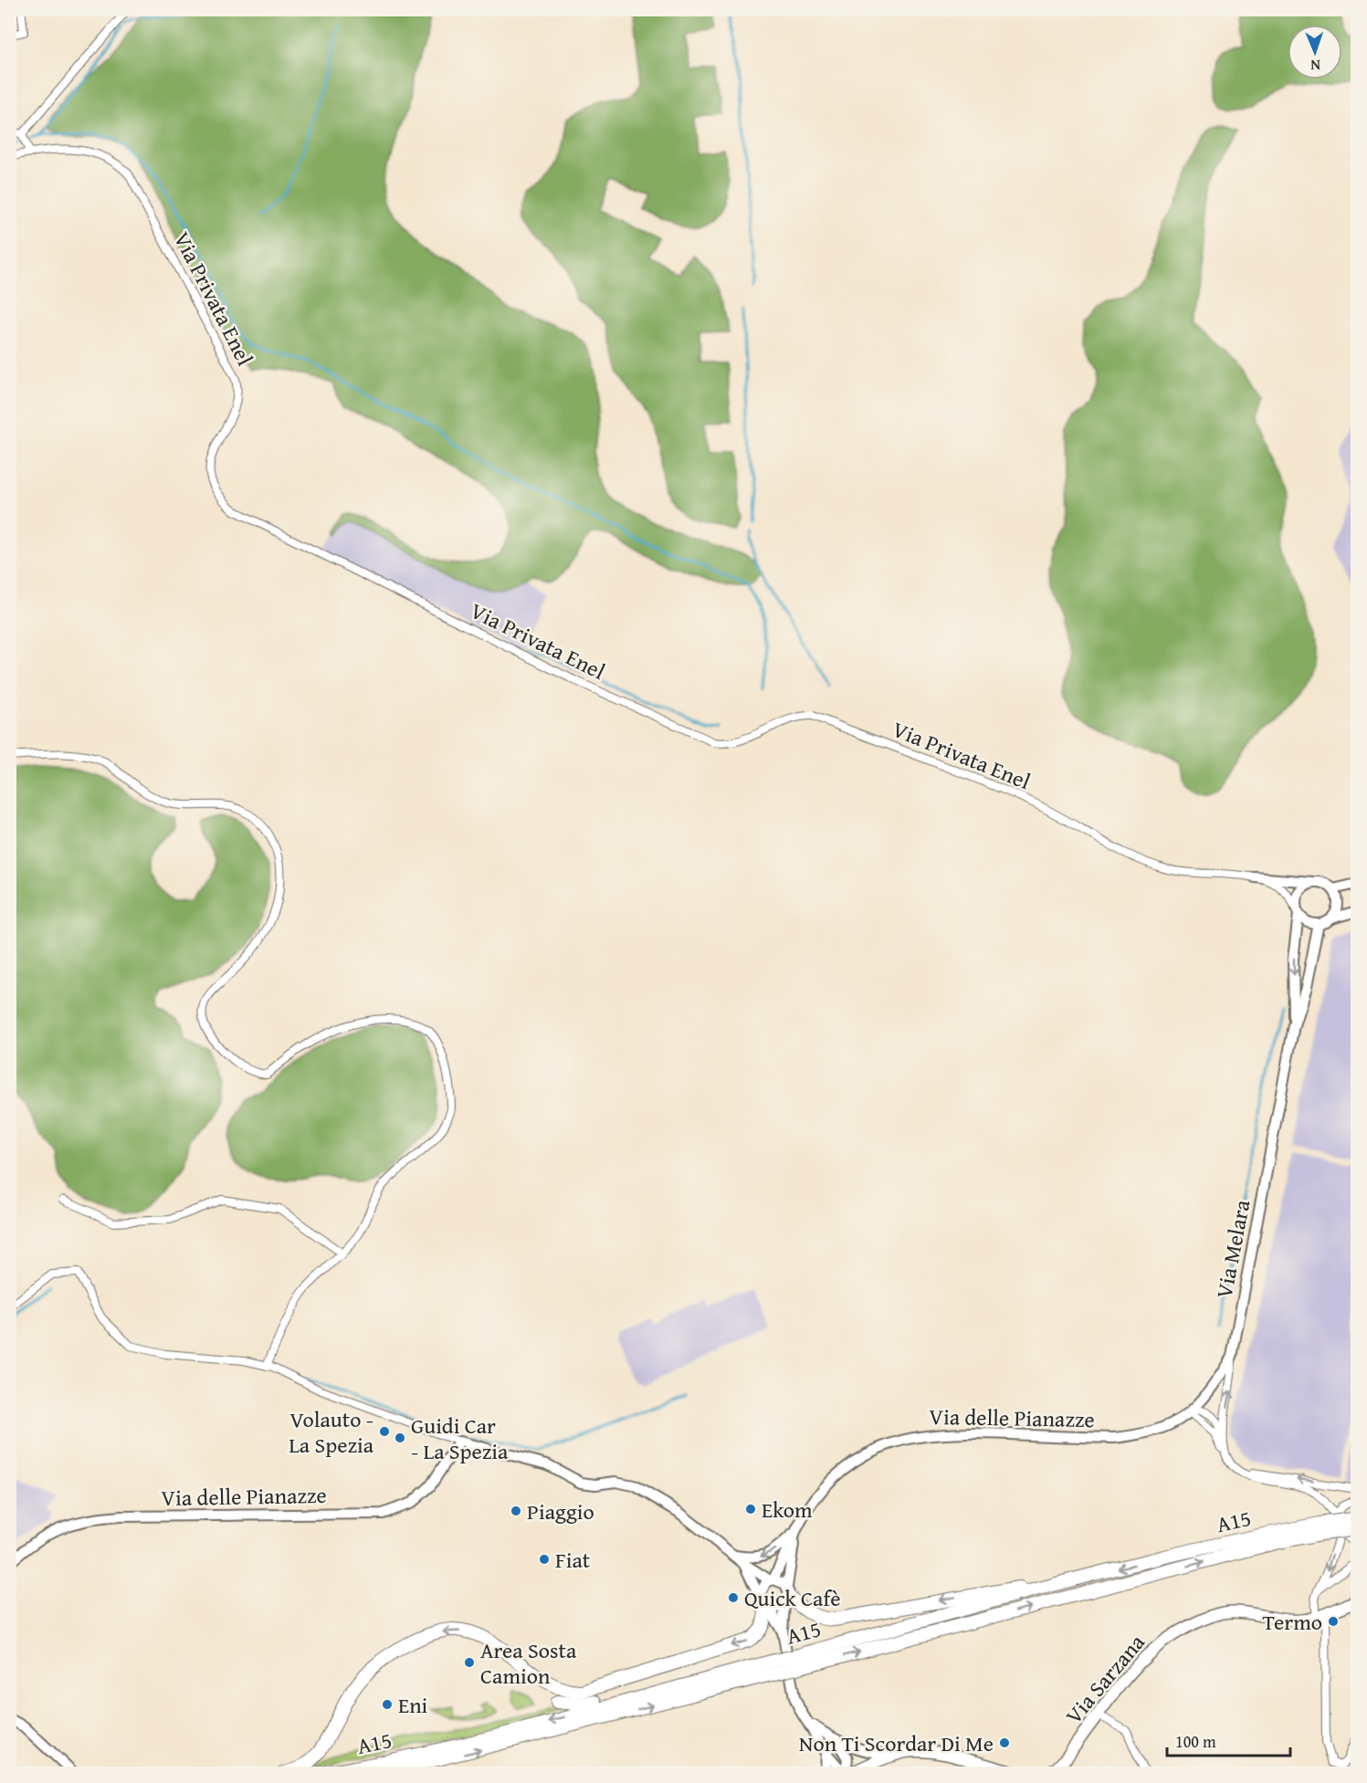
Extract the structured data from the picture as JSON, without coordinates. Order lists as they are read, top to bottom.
{
  "streets": {
    "highway": ["A15"],
    "main road": ["Via Sarzana"],
    "street": ["Via Privata Enel", "Via Melara", "Via delle Pianazze"]
  },
  "crossings": [
    ["Via Melara", "Via delle Pianazze"]
  ],
  "places": [
    "Volauto - La Spezia",
    "Guidi Car - La Spezia",
    "Ekom",
    "Piaggio",
    "Fiat",
    "Quick Cafè",
    "Termo",
    "Area Sosta Camion",
    "Eni",
    "Non Ti Scordar Di Me"
  ],
  "scale_bar": "100 m",
  "north": "bottom"
}
